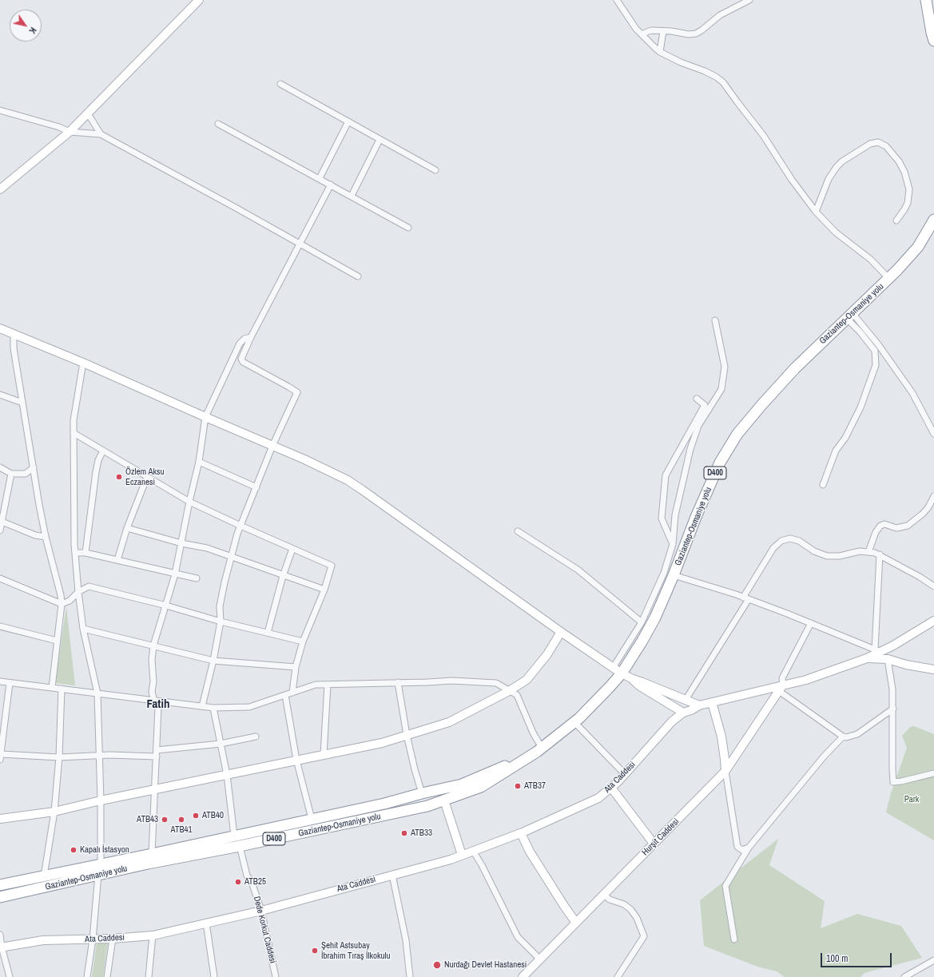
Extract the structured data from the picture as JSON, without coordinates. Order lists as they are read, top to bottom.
{
  "streets": {
    "highway": ["Gaziantep-Osmaniye yolu", "D400"],
    "street": ["Ata Caddesi", "Hurşit Caddesi", "Dede Korkut Caddesi"]
  },
  "crossings": [
    ["Gaziantep-Osmaniye yolu", "Dede Korkut Caddesi"],
    ["Ata Caddesi", "Dede Korkut Caddesi"]
  ],
  "districts": ["Fatih"],
  "parks": ["Park"],
  "places": [
    "Özlem Aksu Eczanesi",
    "ATB37",
    "ATB40",
    "ATB43",
    "ATB41",
    "ATB33",
    "Kapalı İstasyon",
    "ATB25",
    "Şehit Astsubay İbrahim Tıraş İlkokulu",
    "Nurdağı Devlet Hastanesi"
  ],
  "scale_bar": "100 m",
  "north": "bottom right"
}
